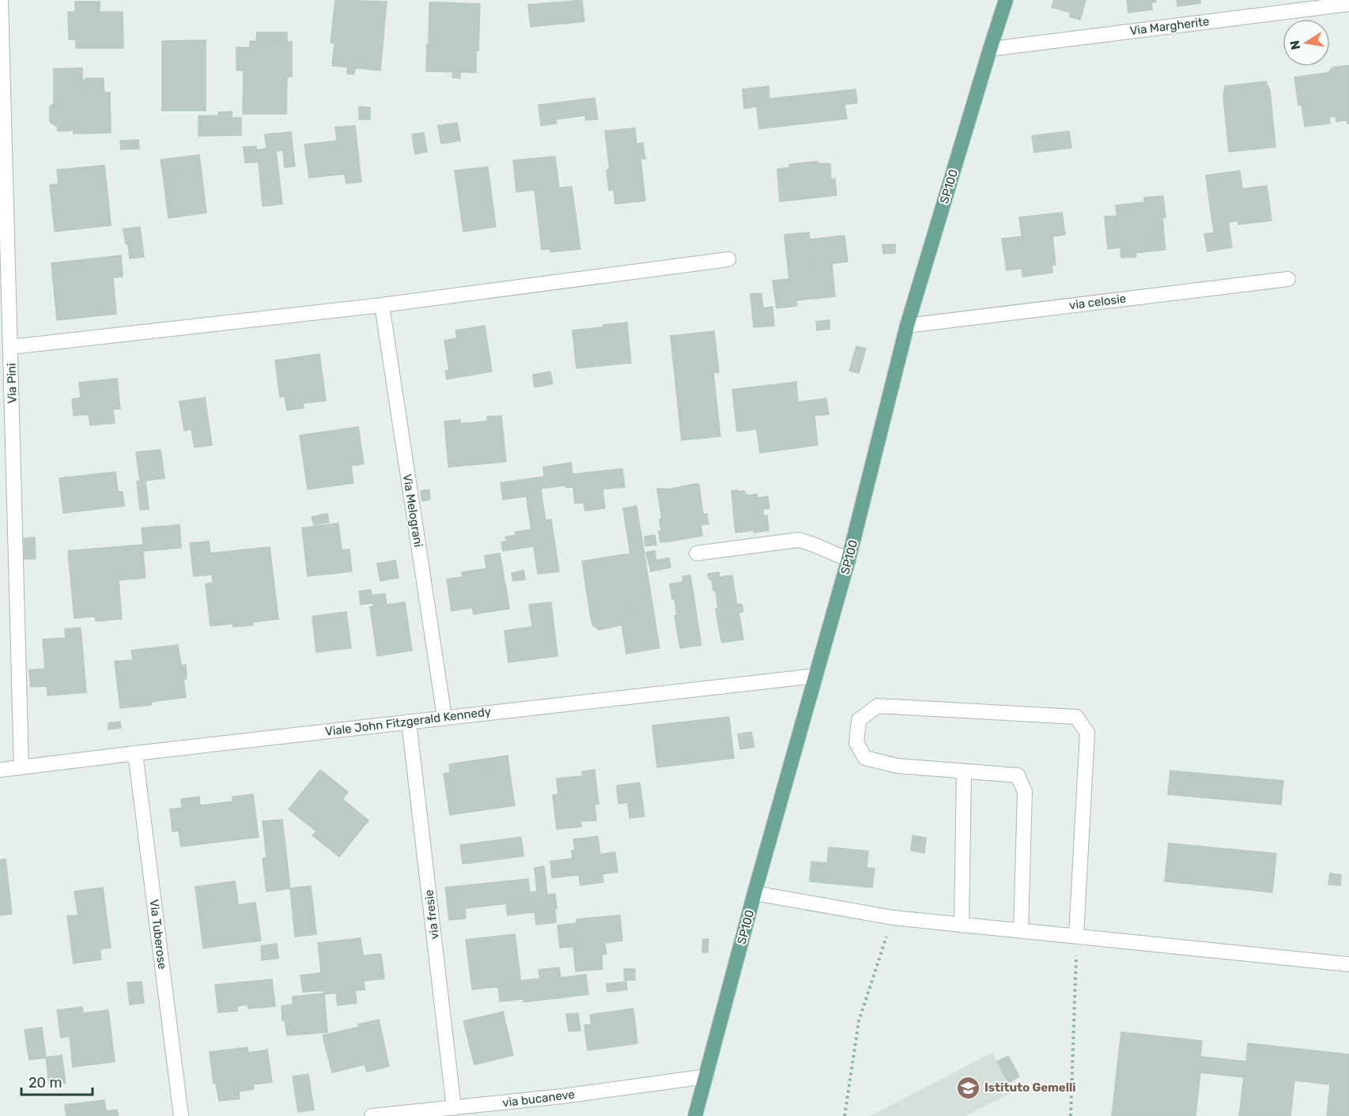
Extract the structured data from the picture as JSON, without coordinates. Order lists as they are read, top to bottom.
{
  "streets": {
    "main road": ["SP100"],
    "street": [
      "Via Margherite",
      "via celosie",
      "Via Pini",
      "Via Melograni",
      "Viale John Fitzgerald Kennedy",
      "via fresie",
      "Via Tuberose",
      "via bucaneve"
    ]
  },
  "crossings": [
    ["Via Margherite", "SP100"],
    ["SP100", "via celosie"],
    ["SP100", "Viale John Fitzgerald Kennedy"],
    ["SP100", "via bucaneve"],
    ["Via Pini", "Viale John Fitzgerald Kennedy"],
    ["Via Melograni", "Viale John Fitzgerald Kennedy"],
    ["Viale John Fitzgerald Kennedy", "via fresie"],
    ["Viale John Fitzgerald Kennedy", "Via Tuberose"],
    ["via fresie", "via bucaneve"]
  ],
  "places": {
    "school or university": ["Istituto Gemelli"]
  },
  "scale_bar": "20 m",
  "north": "left"
}
